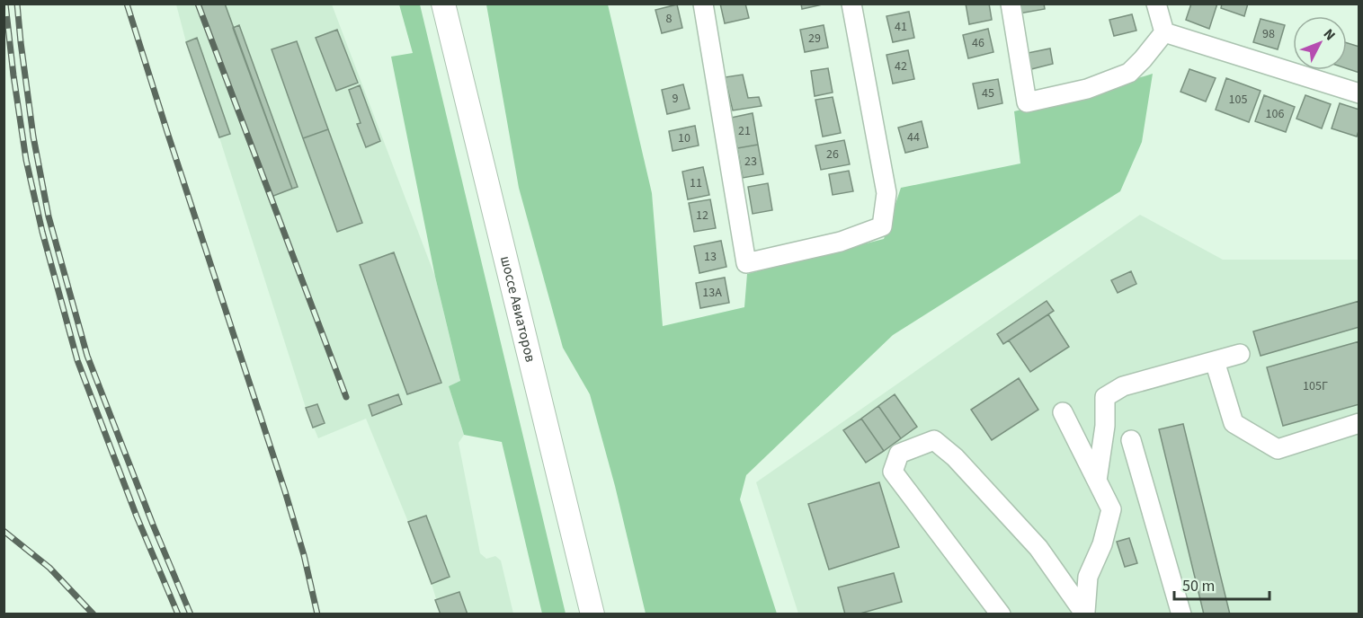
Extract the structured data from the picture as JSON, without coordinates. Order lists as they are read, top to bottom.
{
  "streets": {
    "main road": ["шоссе Авиаторов"]
  },
  "house_numbers": [
    "8",
    "41",
    "98",
    "29",
    "46",
    "42",
    "45",
    "9",
    "105",
    "106",
    "21",
    "44",
    "10",
    "26",
    "23",
    "11",
    "12",
    "13",
    "13А",
    "105Г"
  ],
  "scale_bar": "50 m",
  "north": "top right"
}
